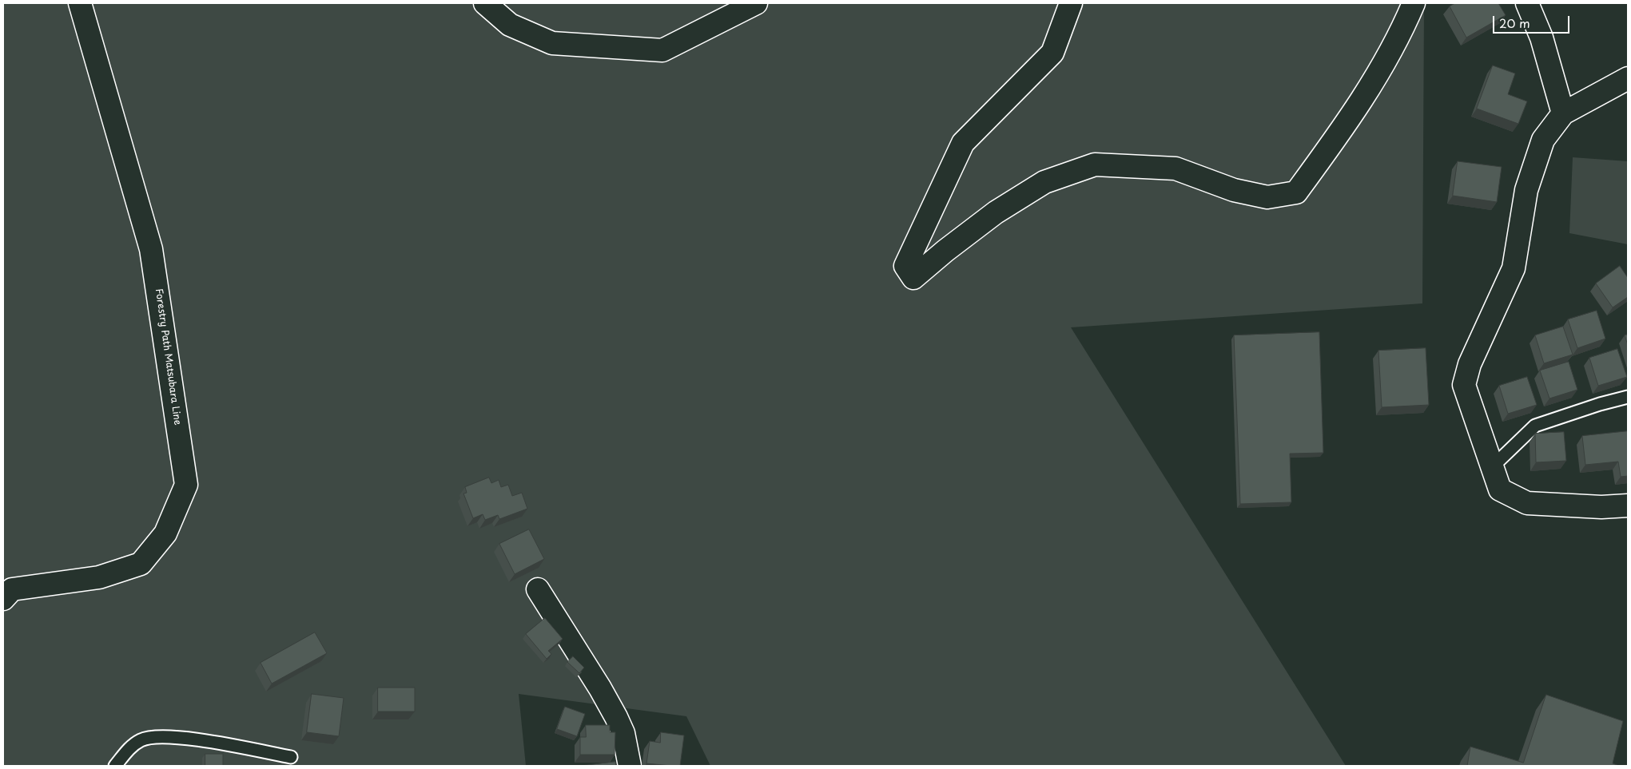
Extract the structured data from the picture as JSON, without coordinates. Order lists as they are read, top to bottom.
{
  "streets": {
    "street": ["Forestry Path Matsubara Line"]
  },
  "scale_bar": "20 m"
}
